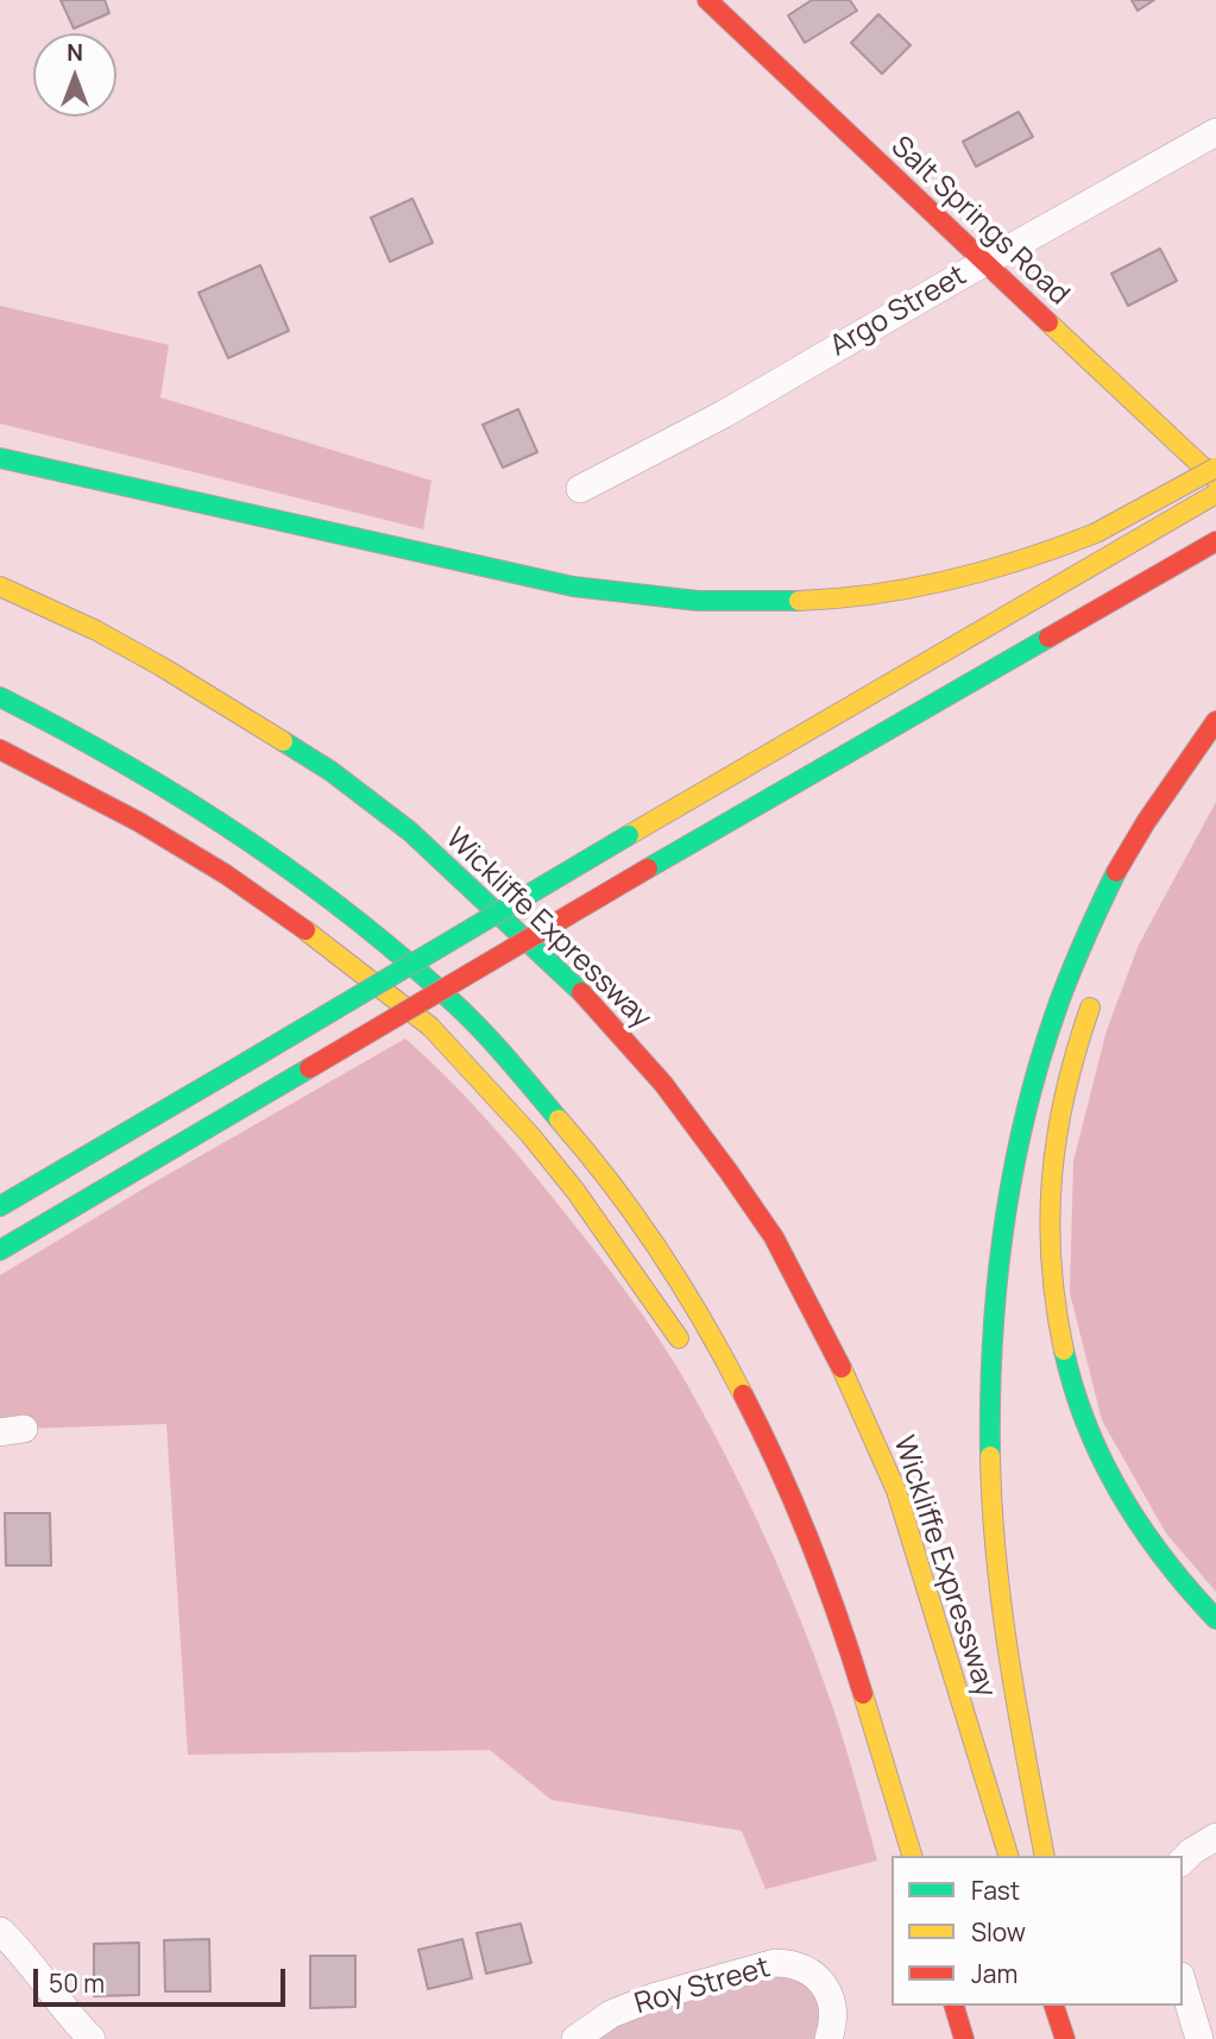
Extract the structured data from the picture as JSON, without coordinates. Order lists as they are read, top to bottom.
{
  "streets": {
    "main road": ["Salt Springs Road", "Wickliffe Expressway"],
    "street": ["Argo Street", "Roy Street"]
  },
  "crossings": [
    ["Salt Springs Road", "Argo Street"]
  ],
  "legend": ["Fast", "Slow", "Jam"],
  "scale_bar": "50 m",
  "north": "top"
}
